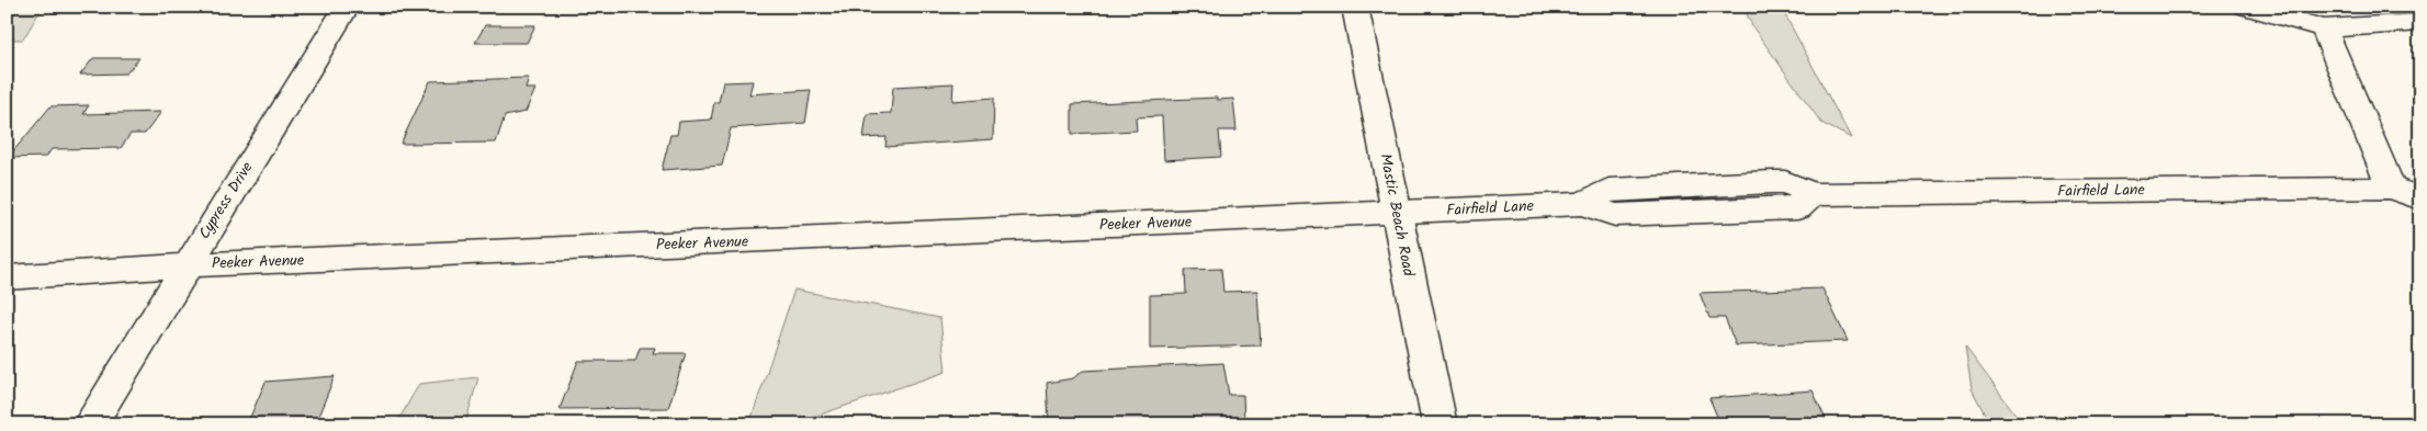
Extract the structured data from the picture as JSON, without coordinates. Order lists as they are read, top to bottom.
{
  "streets": {
    "street": [
      "Fairfield Lane",
      "Cypress Drive",
      "Mastic Beach Road",
      "Peeker Avenue"
    ]
  },
  "crossings": [
    ["Fairfield Lane", "Mastic Beach Road"],
    ["Fairfield Lane", "Peeker Avenue"],
    ["Cypress Drive", "Peeker Avenue"],
    ["Mastic Beach Road", "Peeker Avenue"]
  ]
}
